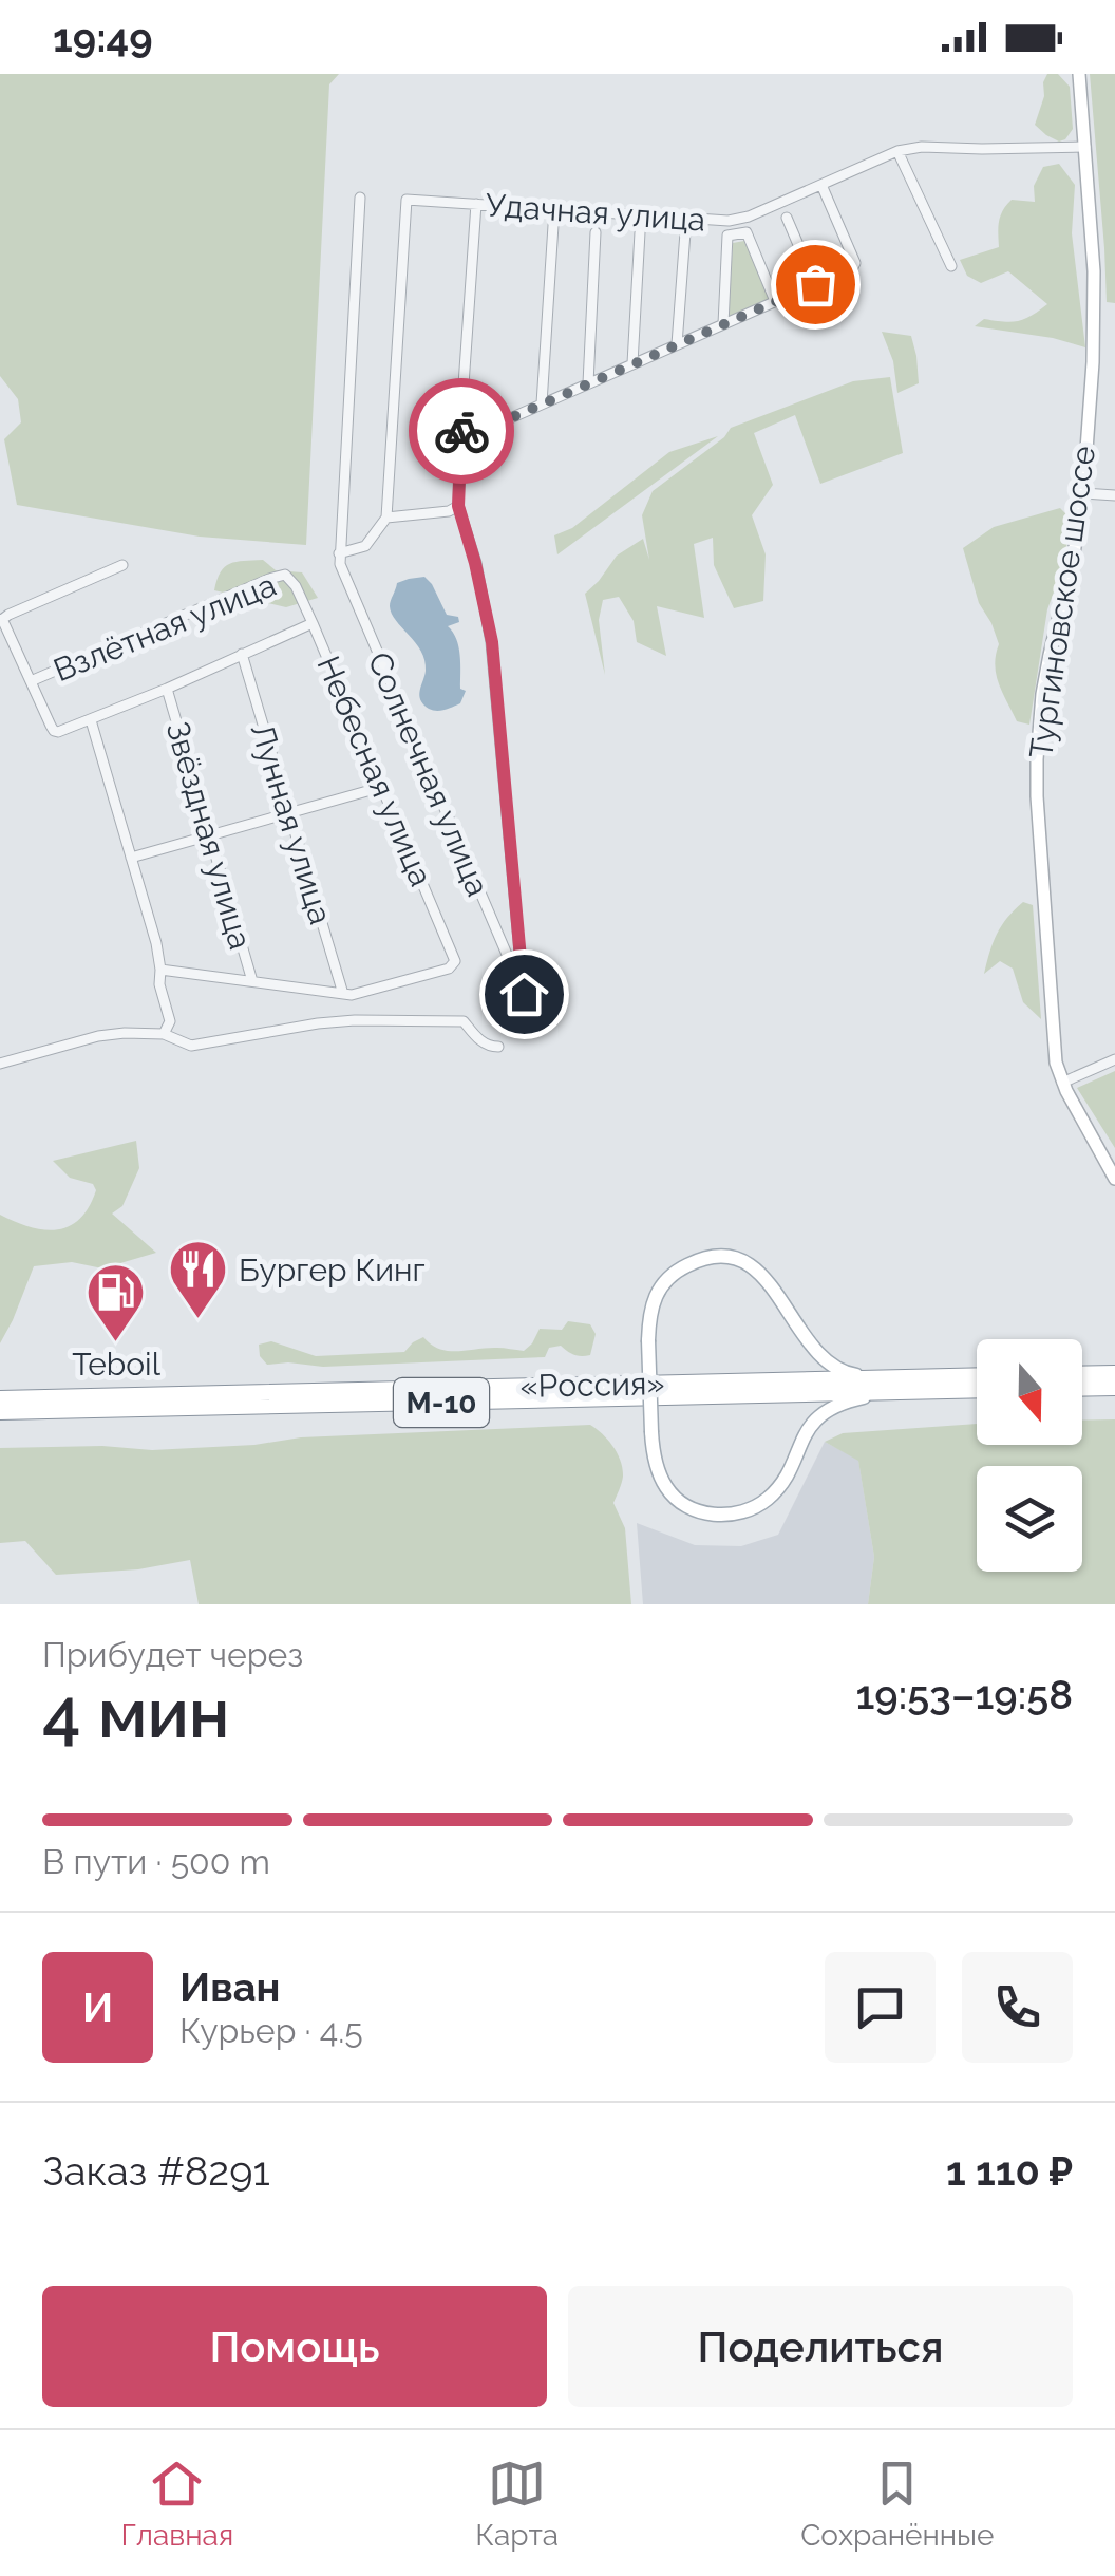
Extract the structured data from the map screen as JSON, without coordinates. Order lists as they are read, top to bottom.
{
  "streets": {
    "highway": ["«Россия»", "М-10"],
    "main road": ["Тургиновское шоссе"],
    "street": [
      "Удачная улица",
      "Взлётная улица",
      "Небесная улица",
      "Солнечная улица",
      "Лунная улица",
      "Звёздная улица"
    ]
  },
  "crossings": [
    ["Взлётная улица", "Небесная улица"],
    ["Небесная улица", "Лунная улица"]
  ],
  "places": {
    "restaurant": ["Бургер Кинг"],
    "fuel station": ["Teboil"]
  },
  "north": "bottom",
  "page": {
    "status": "19:49",
    "heading": ["4 мин", "Прибудет через", "19:53–19:58"],
    "panel": [
      "Иван",
      "Курьер · 4.5",
      "Заказ #8291",
      "1 110 ₽"
    ],
    "bar": "В пути · 500 m",
    "round": "И",
    "buttons": ["Помощь", "Поделиться"],
    "tabs": ["Главная", "Карта", "Сохранённые"]
  }
}
